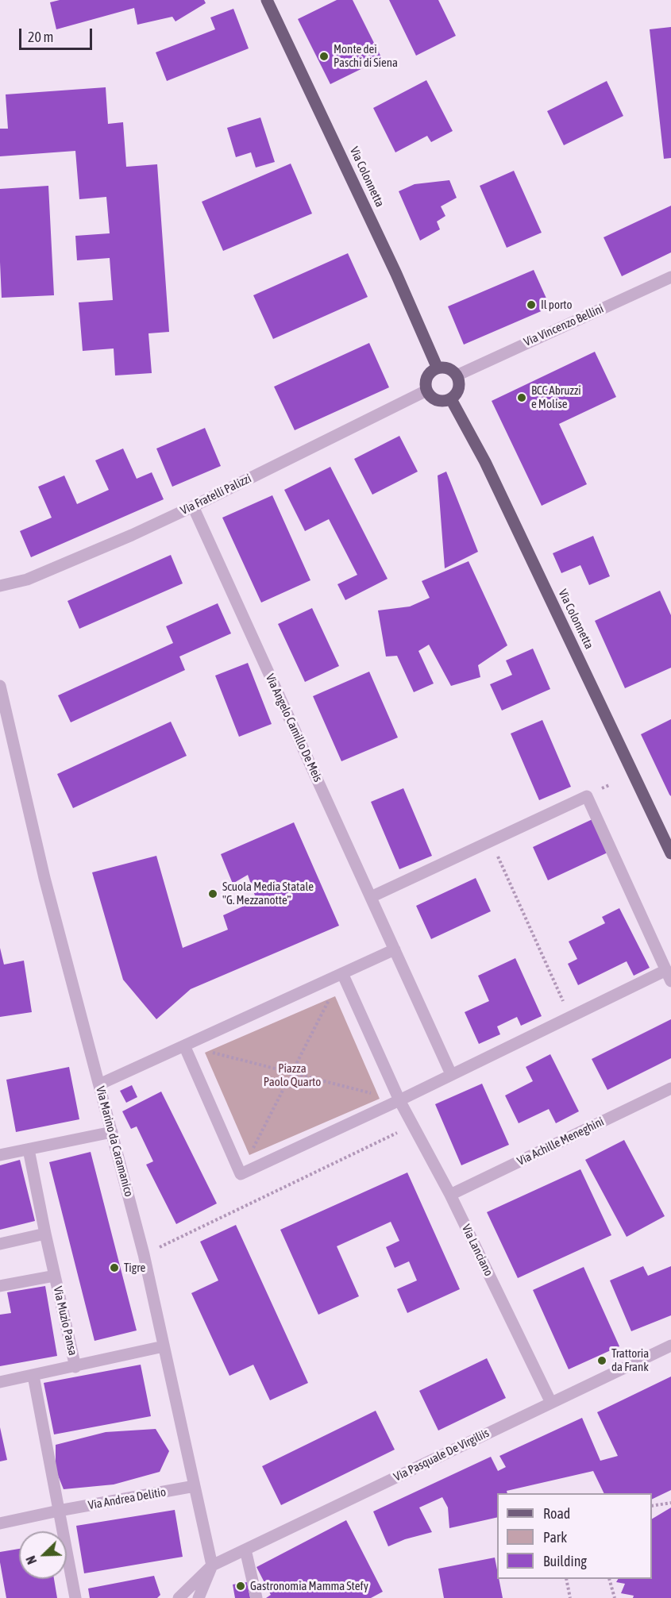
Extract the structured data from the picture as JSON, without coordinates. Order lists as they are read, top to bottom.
{
  "streets": {
    "main road": ["Via Colonnetta"],
    "street": [
      "Via Vincenzo Bellini",
      "Via Fratelli Palizzi",
      "Via Angelo Camillo De Meis",
      "Via Marino da Caramanico",
      "Via Achille Meneghini",
      "Via Lanciano",
      "Via Muzio Pansa",
      "Via Pasquale De Virgiliis",
      "Via Andrea Delitio"
    ]
  },
  "crossings": [
    ["Via Colonnetta", "Via Vincenzo Bellini"],
    ["Via Colonnetta", "Via Fratelli Palizzi"],
    ["Via Vincenzo Bellini", "Via Fratelli Palizzi"],
    ["Via Fratelli Palizzi", "Via Angelo Camillo De Meis"],
    ["Via Marino da Caramanico", "Via Muzio Pansa"],
    ["Via Marino da Caramanico", "Via Pasquale De Virgiliis"],
    ["Via Marino da Caramanico", "Via Andrea Delitio"],
    ["Via Achille Meneghini", "Via Lanciano"],
    ["Via Lanciano", "Via Pasquale De Virgiliis"]
  ],
  "parks": ["Piazza Paolo Quarto"],
  "places": [
    "Monte dei Paschi di Siena",
    "Il porto",
    "BCC Abruzzi e Molise",
    "Scuola Media Statale \"G. Mezzanotte\"",
    "Tigre",
    "Trattoria da Frank",
    "Gastronomia Mamma Stefy"
  ],
  "legend": ["Road", "Park", "Building"],
  "scale_bar": "20 m",
  "north": "bottom left"
}
